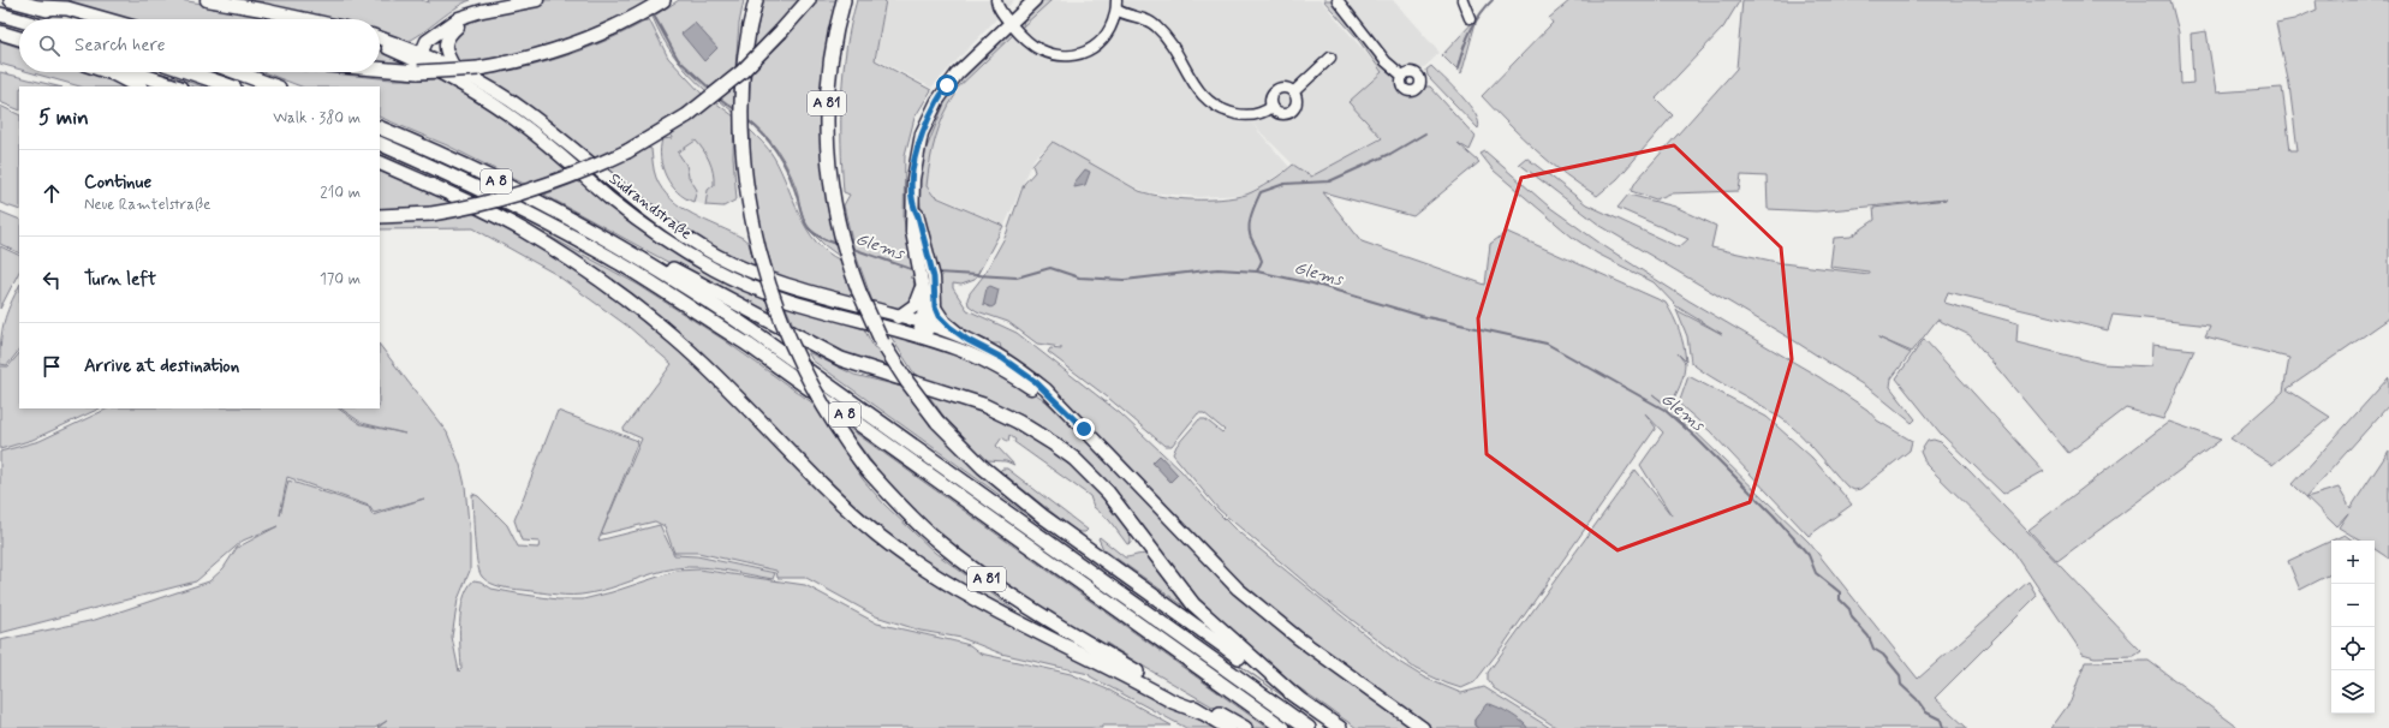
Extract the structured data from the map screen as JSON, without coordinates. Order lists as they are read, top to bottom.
{
  "streets": {
    "highway": ["A 81", "A 8"],
    "main road": ["Südrandstraße"]
  },
  "water": ["Glems"],
  "page": {
    "search": "Search here",
    "heading": ["5 min", "Walk · 380 m"],
    "list": [
      ["Continue", "Neue Ramtelstraße", "210 m"],
      ["Turn left", "170 m"],
      "Arrive at destination"
    ],
    "map_buttons": ["+", "−"]
  }
}
